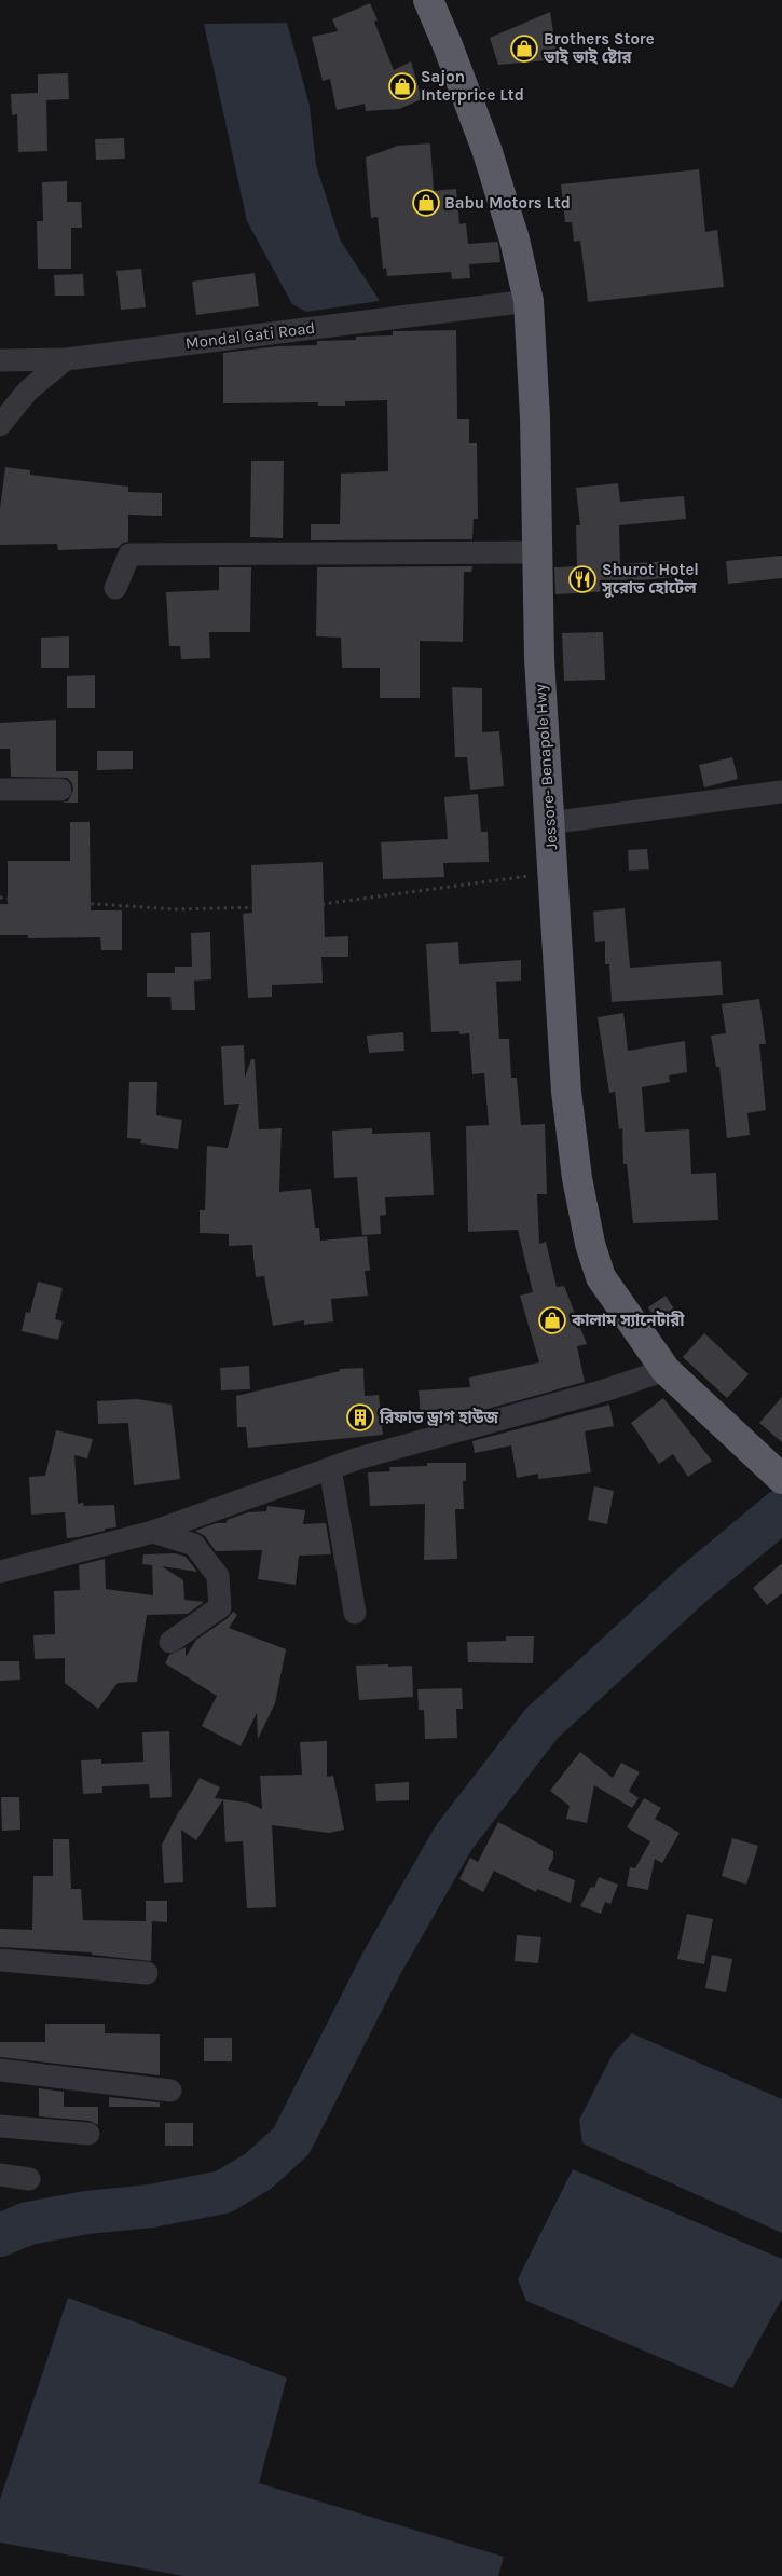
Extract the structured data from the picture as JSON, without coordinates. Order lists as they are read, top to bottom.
{
  "streets": {
    "highway": ["Jessore- Benapole Hwy"],
    "street": ["Mondal Gati Road"]
  },
  "crossings": [
    ["Mondal Gati Road", "Jessore- Benapole Hwy"]
  ],
  "places": {
    "shop": [
      "Brothers Store ভাই ভাই ষ্টোর",
      "Sajon Interprice Ltd",
      "Babu Motors Ltd",
      "কালাম স্যানেটারী"
    ],
    "restaurant": ["Shurot Hotel সুরোত হোটেল"],
    "building": ["রিফাত ড্রাগ হাউজ"]
  }
}
